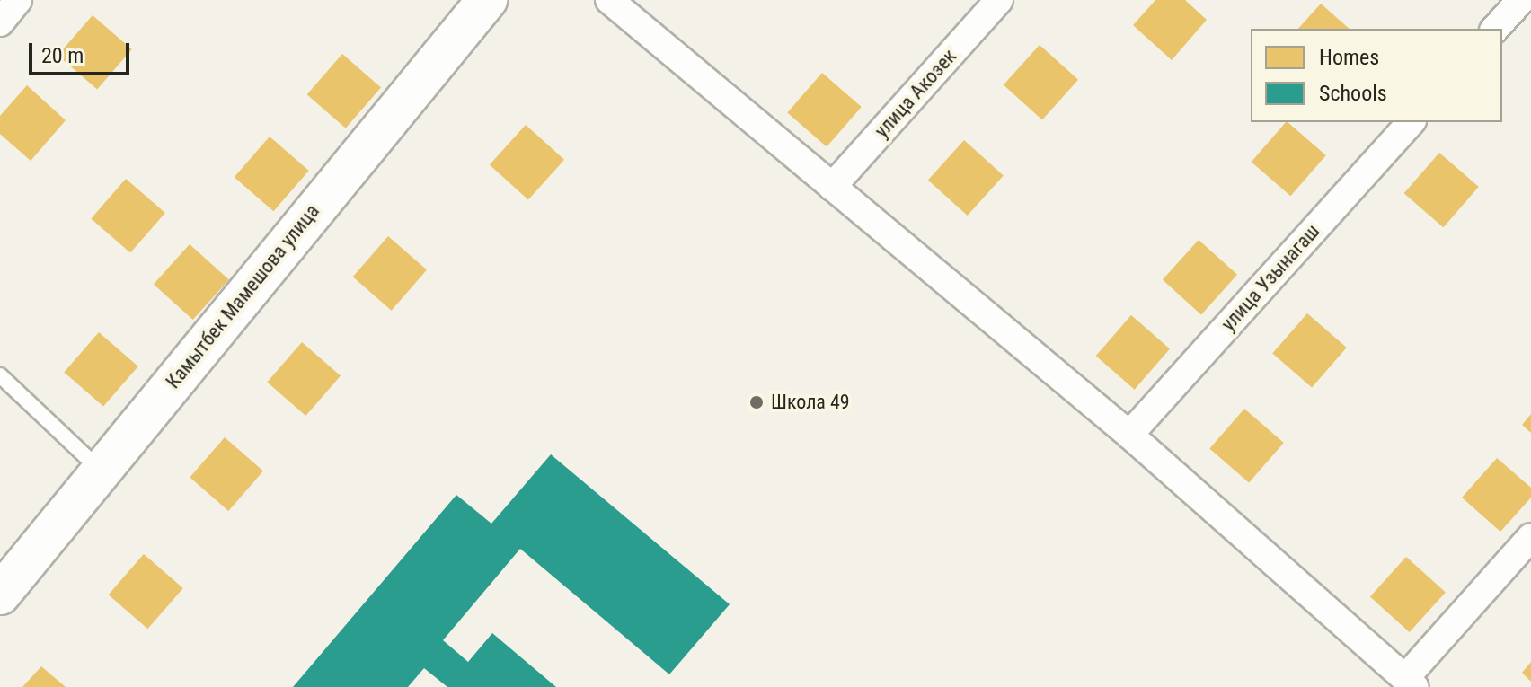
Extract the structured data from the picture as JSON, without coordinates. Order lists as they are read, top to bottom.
{
  "streets": {
    "street": ["улица Акозек", "улица Узынагаш", "Камытбек Мамешова улица"]
  },
  "places": ["Школа 49"],
  "legend": ["Homes", "Schools"],
  "scale_bar": "20 m"
}
